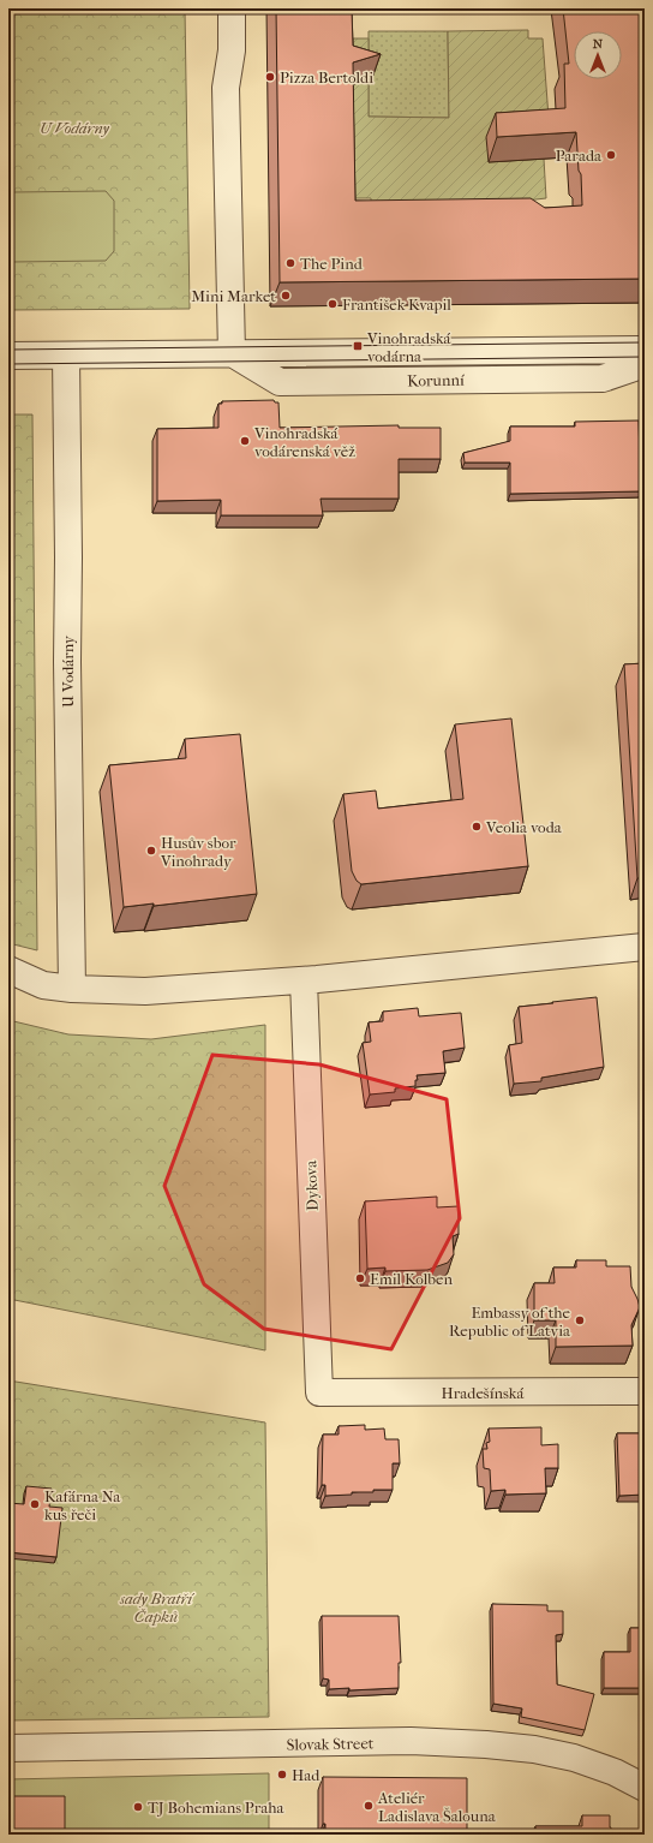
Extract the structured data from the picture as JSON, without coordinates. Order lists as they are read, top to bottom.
{
  "streets": {
    "street": [
      "Korunní",
      "U Vodárny",
      "Dykova",
      "Hradešínská",
      "Slovak Street"
    ]
  },
  "crossings": [
    ["Korunní", "U Vodárny"],
    ["Dykova", "Hradešínská"]
  ],
  "parks": ["U Vodárny", "sady Bratří Čapků"],
  "places": {
    "other": [
      "Pizza Bertoldi",
      "Parada",
      "The Pind",
      "Mini Market",
      "František Kvapil",
      "Vinohradská vodárenská věž",
      "Veolia voda",
      "Husův sbor Vinohrady",
      "Emil Kolben",
      "Embassy of the Republic of Latvia",
      "Kafárna Na kus řeči",
      "Had",
      "Ateliér Ladislava Šalouna",
      "TJ Bohemians Praha"
    ],
    "transit": ["Vinohradská vodárna"]
  },
  "north": "top"
}
